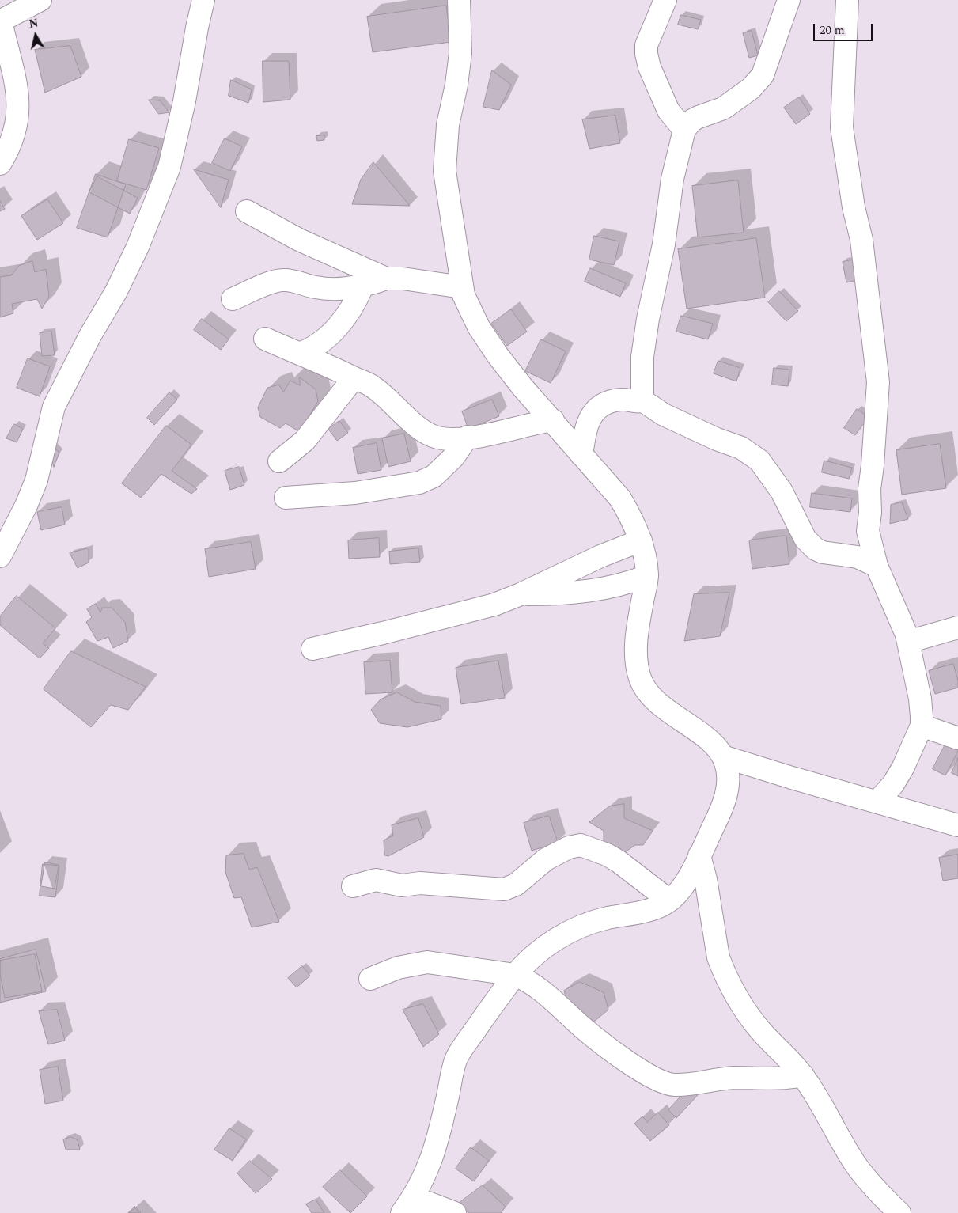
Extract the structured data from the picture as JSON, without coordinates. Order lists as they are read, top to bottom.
{
  "scale_bar": "20 m",
  "north": "top"
}
